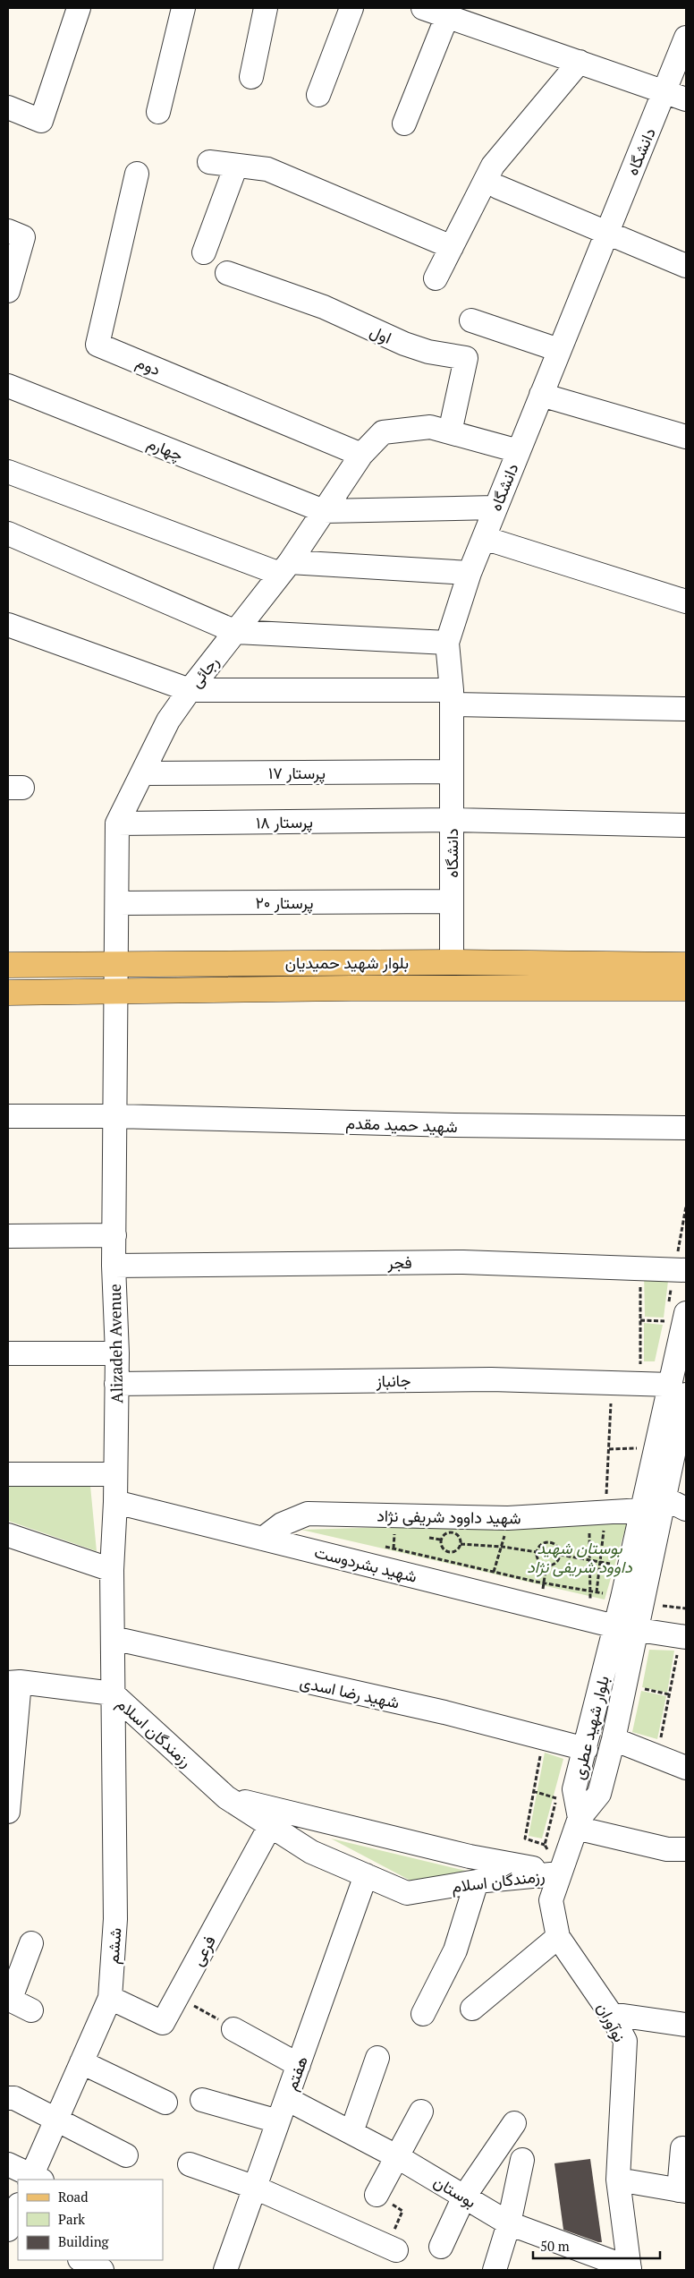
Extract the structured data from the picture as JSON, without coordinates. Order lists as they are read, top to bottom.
{
  "streets": {
    "main road": ["بلوار شهید حمیدیان"],
    "street": [
      "دانشگاه",
      "اول",
      "دوم",
      "چهارم",
      "رجائی",
      "پرستار ۱۷",
      "پرستار ۱۸",
      "پرستار ۲۰",
      "شهید حمید مقدم",
      "فجر",
      "Alizadeh Avenue",
      "جانباز",
      "شهید داوود شریفی نژاد",
      "شهید بشردوست",
      "شهید رضا اسدی",
      "بلوار شهید عطری",
      "رزمندگان اسلام",
      "ششم",
      "فرعی",
      "نوآوران",
      "هفتم",
      "بوستان"
    ]
  },
  "crossings": [
    ["دانشگاه", "رجائی"],
    ["دانشگاه", "پرستار ۱۷"],
    ["دانشگاه", "پرستار ۱۸"],
    ["دانشگاه", "پرستار ۲۰"],
    ["دانشگاه", "بلوار شهید حمیدیان"],
    ["اول", "رجائی"],
    ["دوم", "رجائی"],
    ["چهارم", "رجائی"],
    ["رجائی", "پرستار ۱۷"],
    ["رجائی", "پرستار ۱۸"],
    ["رجائی", "پرستار ۲۰"],
    ["رجائی", "بلوار شهید حمیدیان"],
    ["رجائی", "Alizadeh Avenue"],
    ["بلوار شهید حمیدیان", "Alizadeh Avenue"],
    ["شهید حمید مقدم", "Alizadeh Avenue"],
    ["فجر", "Alizadeh Avenue"],
    ["Alizadeh Avenue", "جانباز"],
    ["Alizadeh Avenue", "شهید بشردوست"],
    ["Alizadeh Avenue", "شهید رضا اسدی"],
    ["Alizadeh Avenue", "رزمندگان اسلام"],
    ["Alizadeh Avenue", "ششم"],
    ["جانباز", "بلوار شهید عطری"],
    ["شهید داوود شریفی نژاد", "شهید بشردوست"],
    ["شهید داوود شریفی نژاد", "بلوار شهید عطری"],
    ["شهید بشردوست", "بلوار شهید عطری"],
    ["شهید رضا اسدی", "بلوار شهید عطری"],
    ["بلوار شهید عطری", "نوآوران"],
    ["رزمندگان اسلام", "ششم"],
    ["رزمندگان اسلام", "فرعی"],
    ["رزمندگان اسلام", "نوآوران"],
    ["رزمندگان اسلام", "هفتم"],
    ["ششم", "فرعی"],
    ["نوآوران", "بوستان"],
    ["هفتم", "بوستان"]
  ],
  "parks": ["بوستان شهید داوود شریفی نژاد"],
  "legend": ["Road", "Park", "Building"],
  "scale_bar": "50 m"
}
